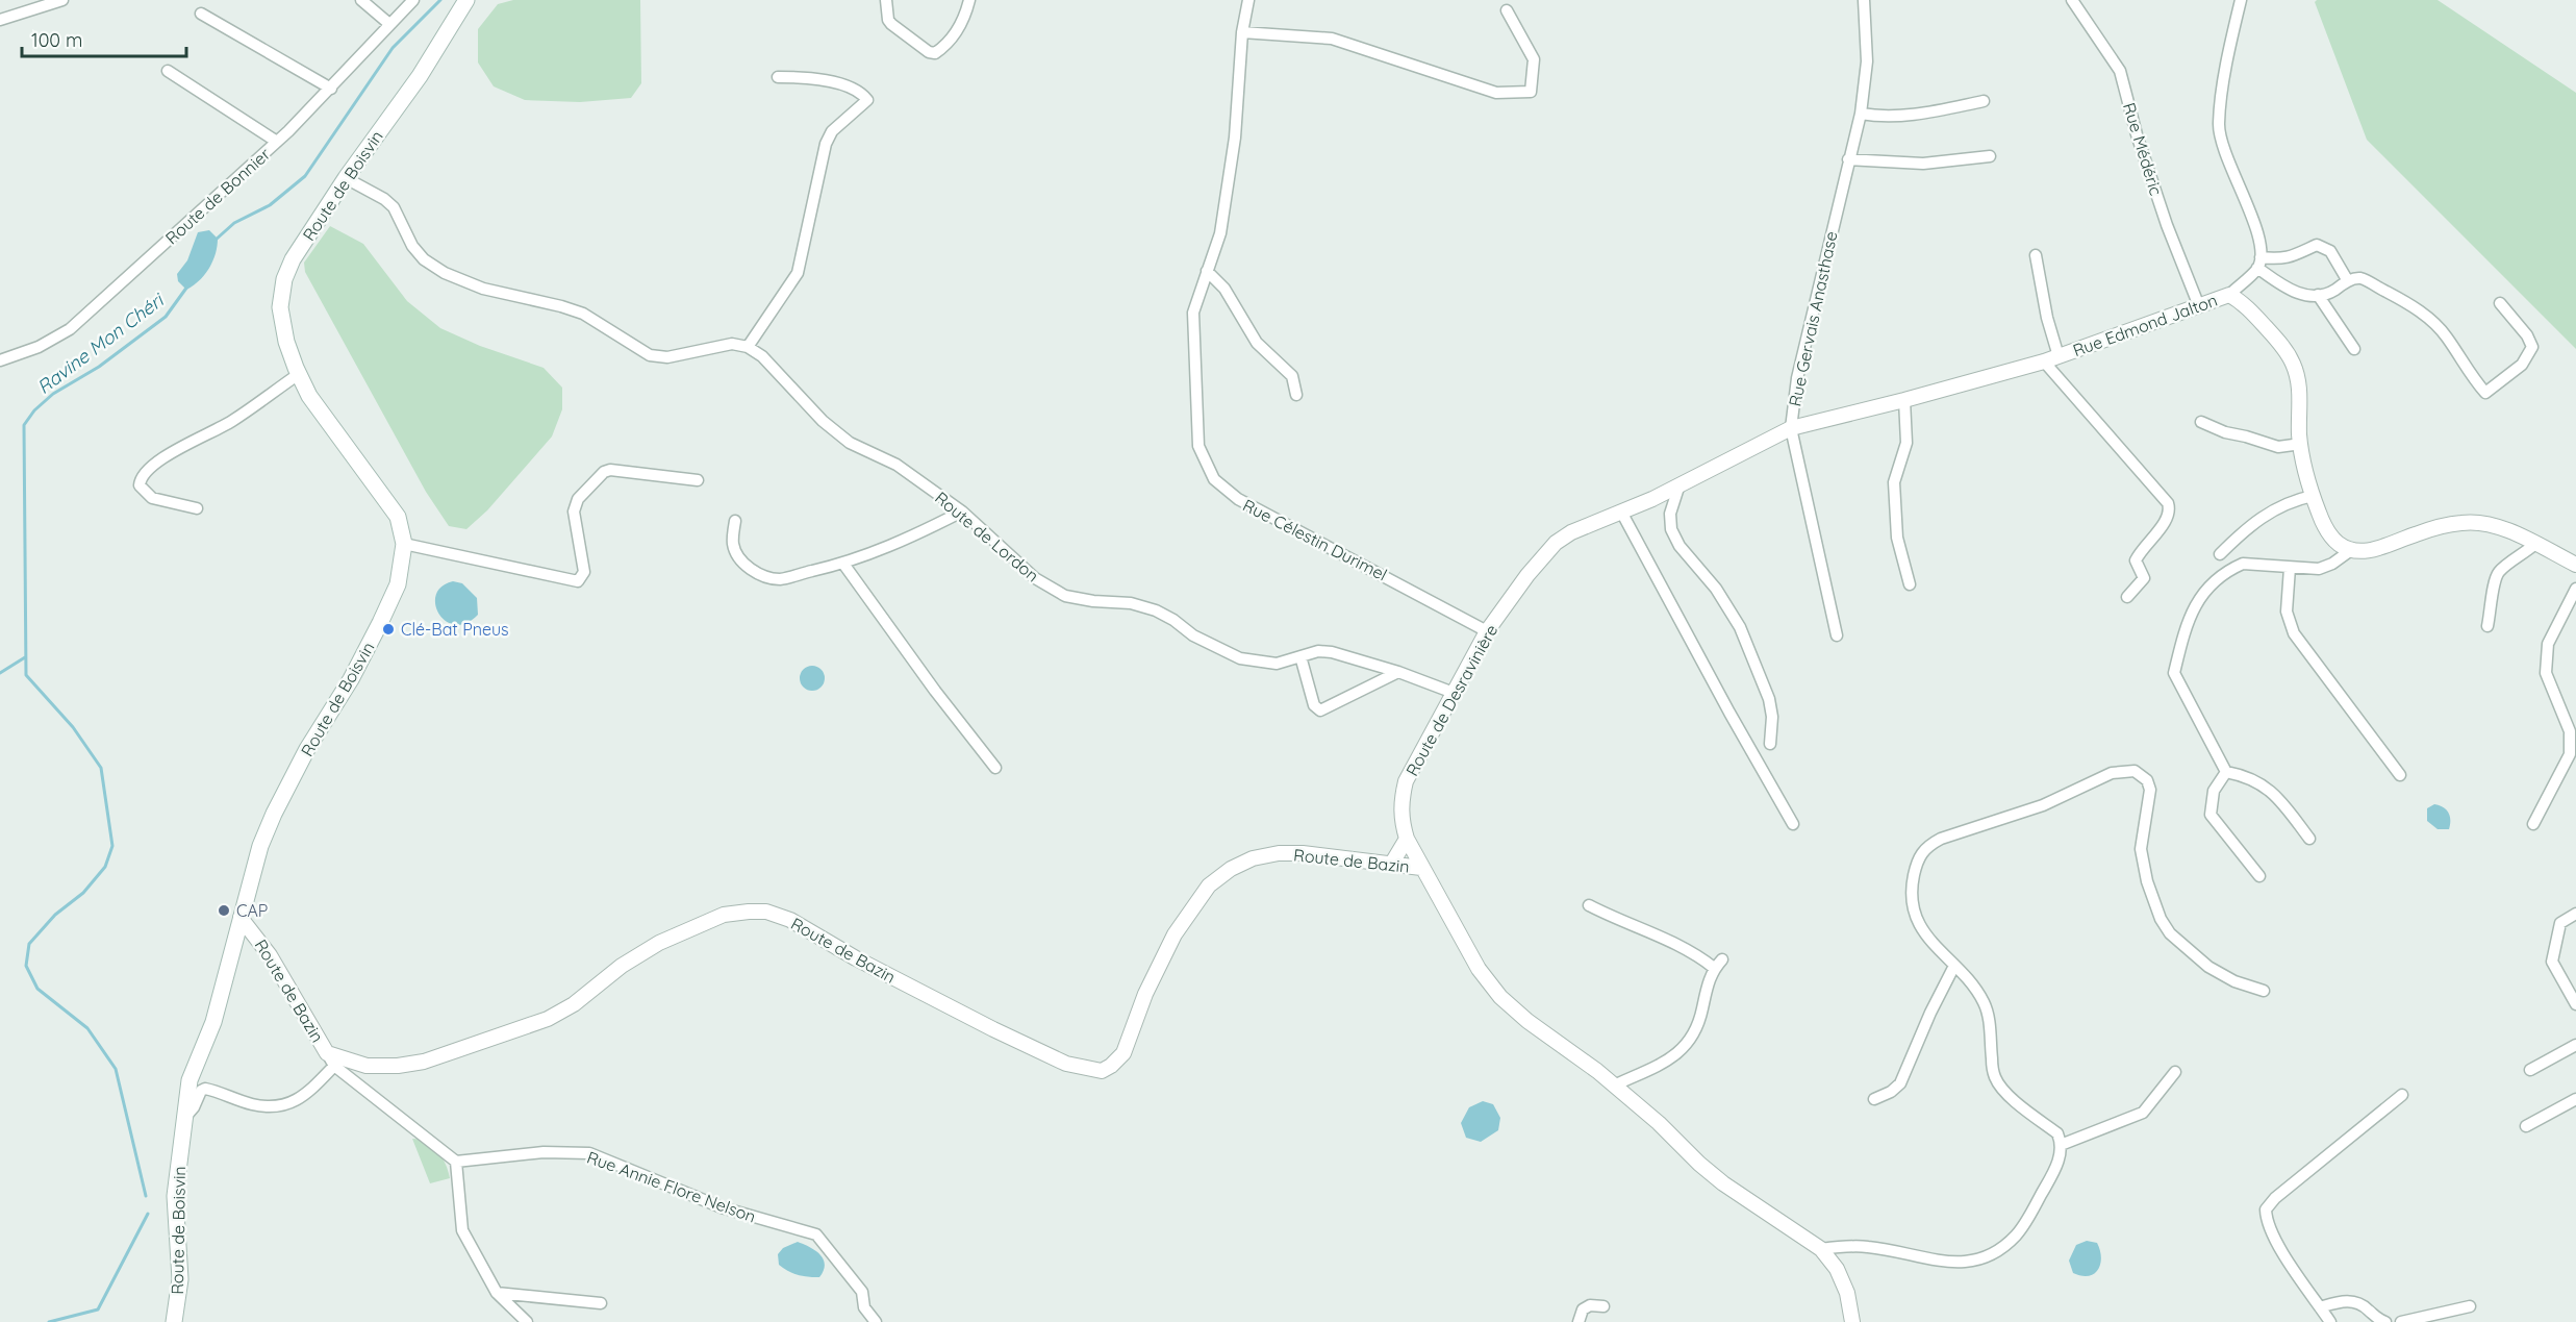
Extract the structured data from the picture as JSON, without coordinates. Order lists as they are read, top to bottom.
{
  "streets": {
    "main road": ["Route de Boisvin"],
    "street": [
      "Rue Médéric",
      "Route de Bonnier",
      "Rue Gervais Anasthase",
      "Rue Edmond Jalton",
      "Route de Lordon",
      "Rue Célestin Durimel",
      "Route de Desravinière",
      "Route de Bazin",
      "Rue Annie Flore Nelson"
    ]
  },
  "crossings": [
    ["Rue Médéric", "Rue Edmond Jalton"],
    ["Route de Boisvin", "Route de Bazin"],
    ["Rue Gervais Anasthase", "Rue Edmond Jalton"],
    ["Rue Gervais Anasthase", "Route de Desravinière"],
    ["Rue Edmond Jalton", "Route de Desravinière"],
    ["Route de Lordon", "Route de Desravinière"],
    ["Rue Célestin Durimel", "Route de Desravinière"],
    ["Route de Desravinière", "Route de Bazin"]
  ],
  "water": ["Ravine Mon Chéri"],
  "places": ["Clé-Bat Pneus", "CAP"],
  "scale_bar": "100 m"
}
